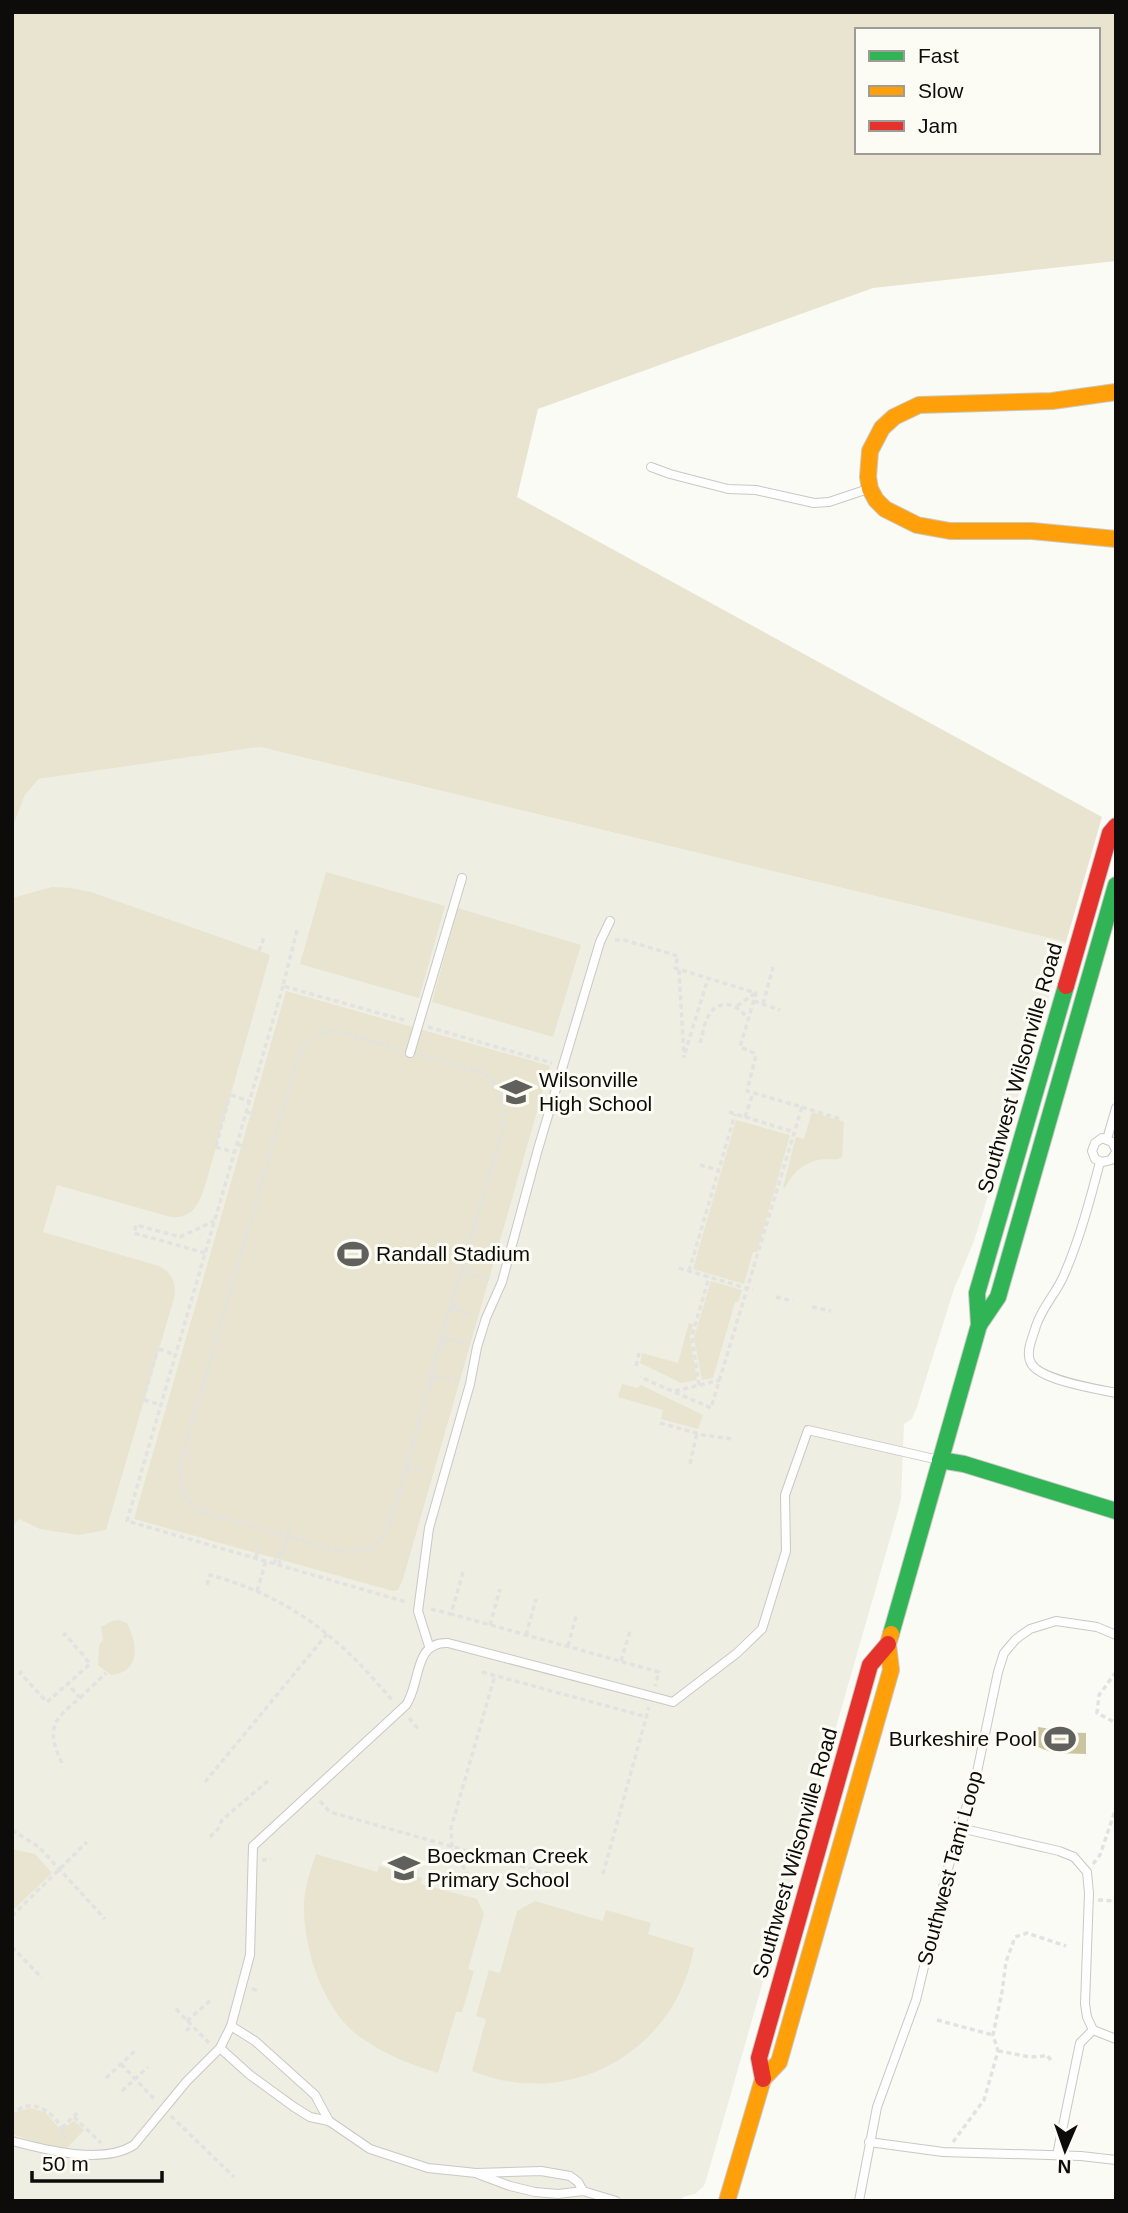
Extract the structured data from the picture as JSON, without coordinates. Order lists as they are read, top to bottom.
{
  "streets": {
    "main road": ["Southwest Wilsonville Road"],
    "lane": ["Southwest Tami Loop"]
  },
  "places": {
    "school or university": ["Wilsonville High School", "Boeckman Creek Primary School"],
    "sports": ["Randall Stadium", "Burkeshire Pool"]
  },
  "legend": ["Fast", "Slow", "Jam"],
  "scale_bar": "50 m",
  "north": "bottom"
}
